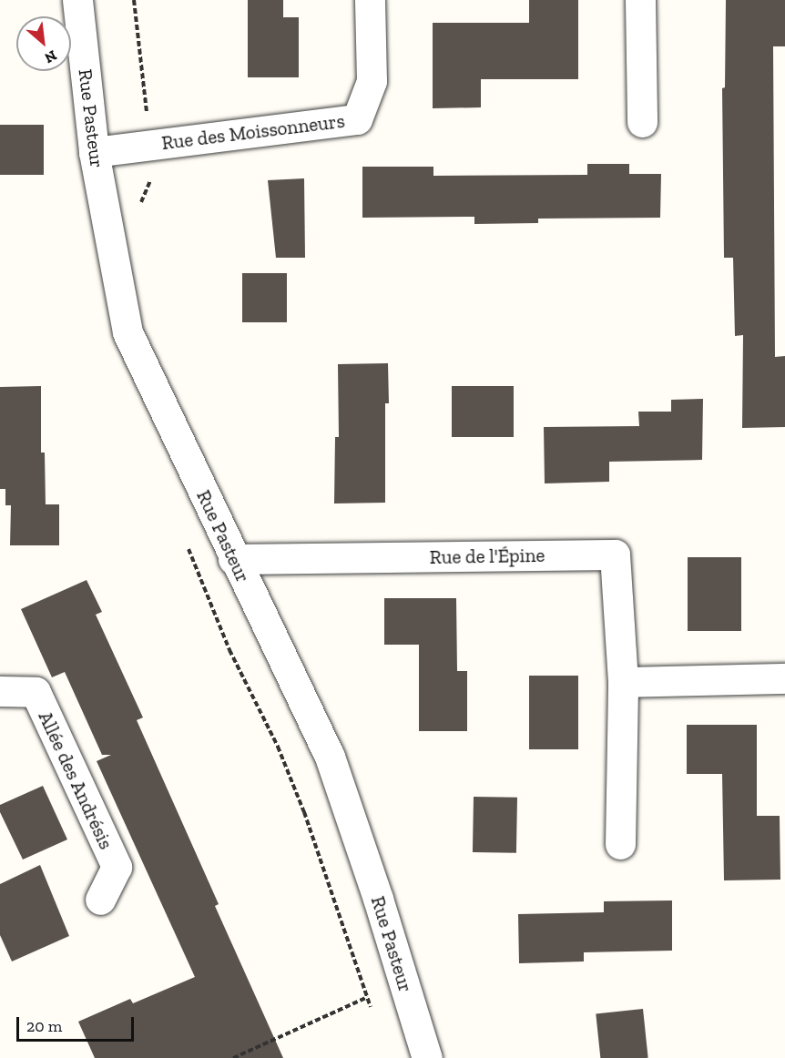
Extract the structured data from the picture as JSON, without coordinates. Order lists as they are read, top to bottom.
{
  "streets": {
    "street": [
      "Rue Pasteur",
      "Rue des Moissonneurs",
      "Rue de l'Épine",
      "Allée des Andrésis"
    ]
  },
  "crossings": [
    ["Rue Pasteur", "Rue des Moissonneurs"],
    ["Rue Pasteur", "Rue de l'Épine"]
  ],
  "scale_bar": "20 m",
  "north": "bottom right"
}
